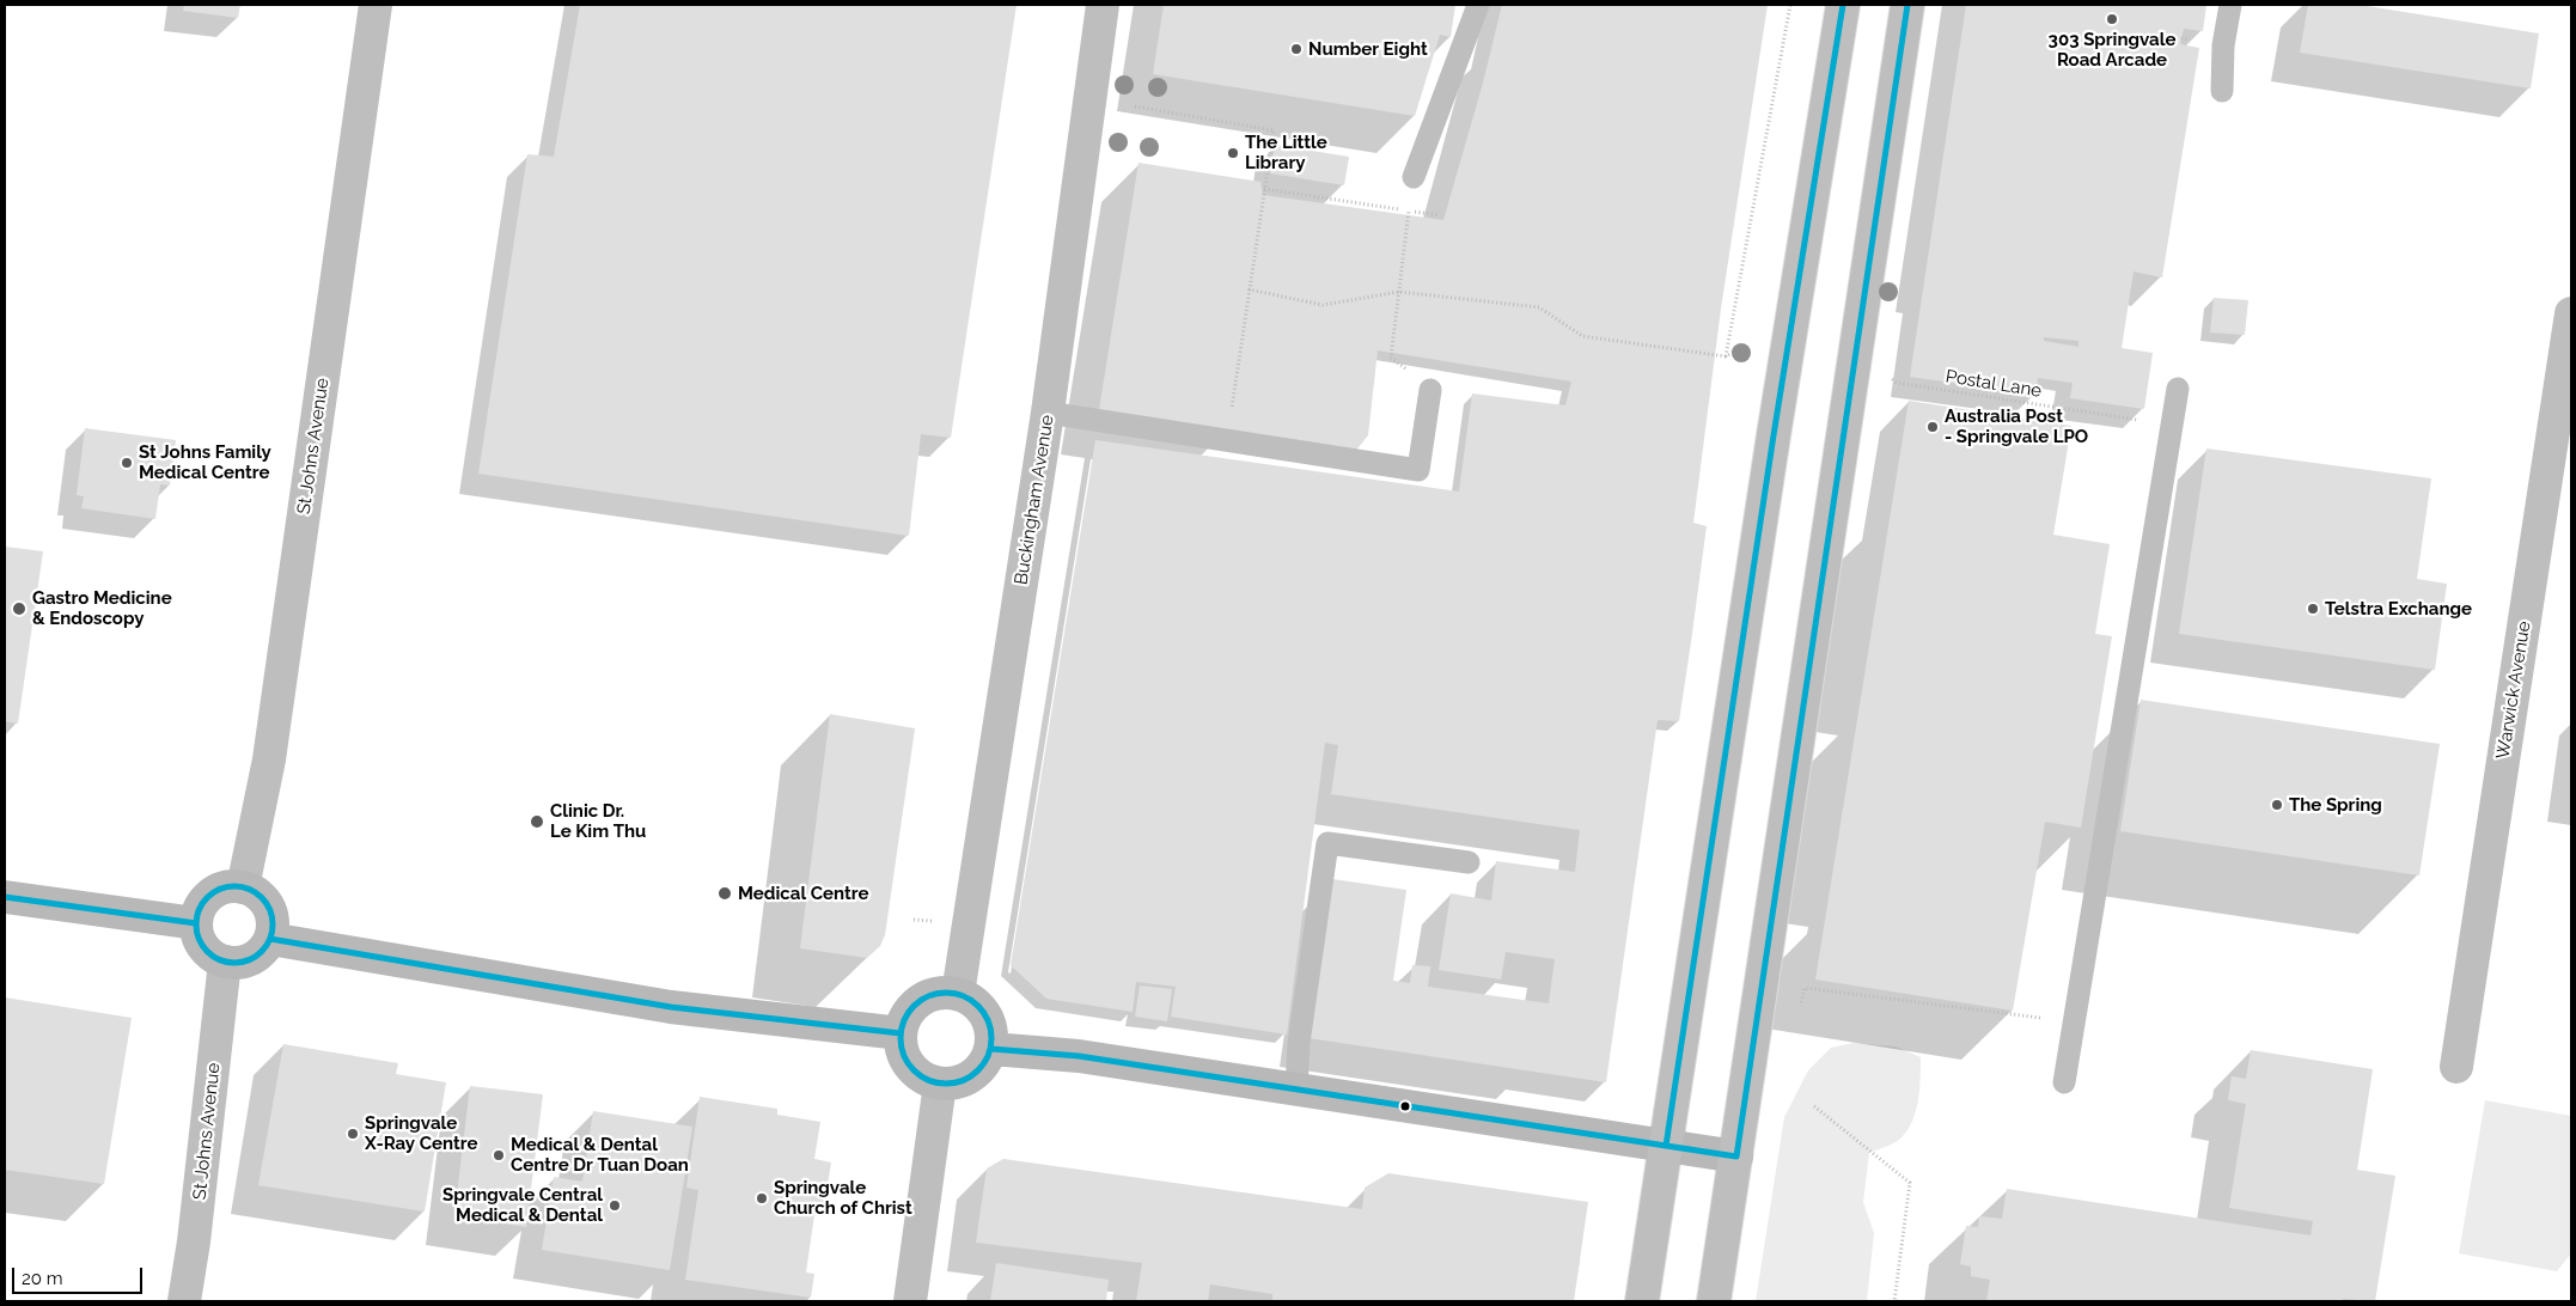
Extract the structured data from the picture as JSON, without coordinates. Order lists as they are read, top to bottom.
{
  "streets": {
    "main road": ["St Johns Avenue", "Buckingham Avenue", "Warwick Avenue"],
    "path": ["Postal Lane"]
  },
  "places": [
    "303 Springvale Road Arcade",
    "Number Eight",
    "The Little Library",
    "Australia Post - Springvale LPO",
    "St Johns Family Medical Centre",
    "Gastro Medicine & Endoscopy",
    "Telstra Exchange",
    "The Spring",
    "Clinic Dr. Le Kim Thu",
    "Medical Centre",
    "Springvale X-Ray Centre",
    "Medical & Dental Centre Dr Tuan Doan",
    "Springvale Church of Christ",
    "Springvale Central Medical & Dental"
  ],
  "scale_bar": "20 m"
}
